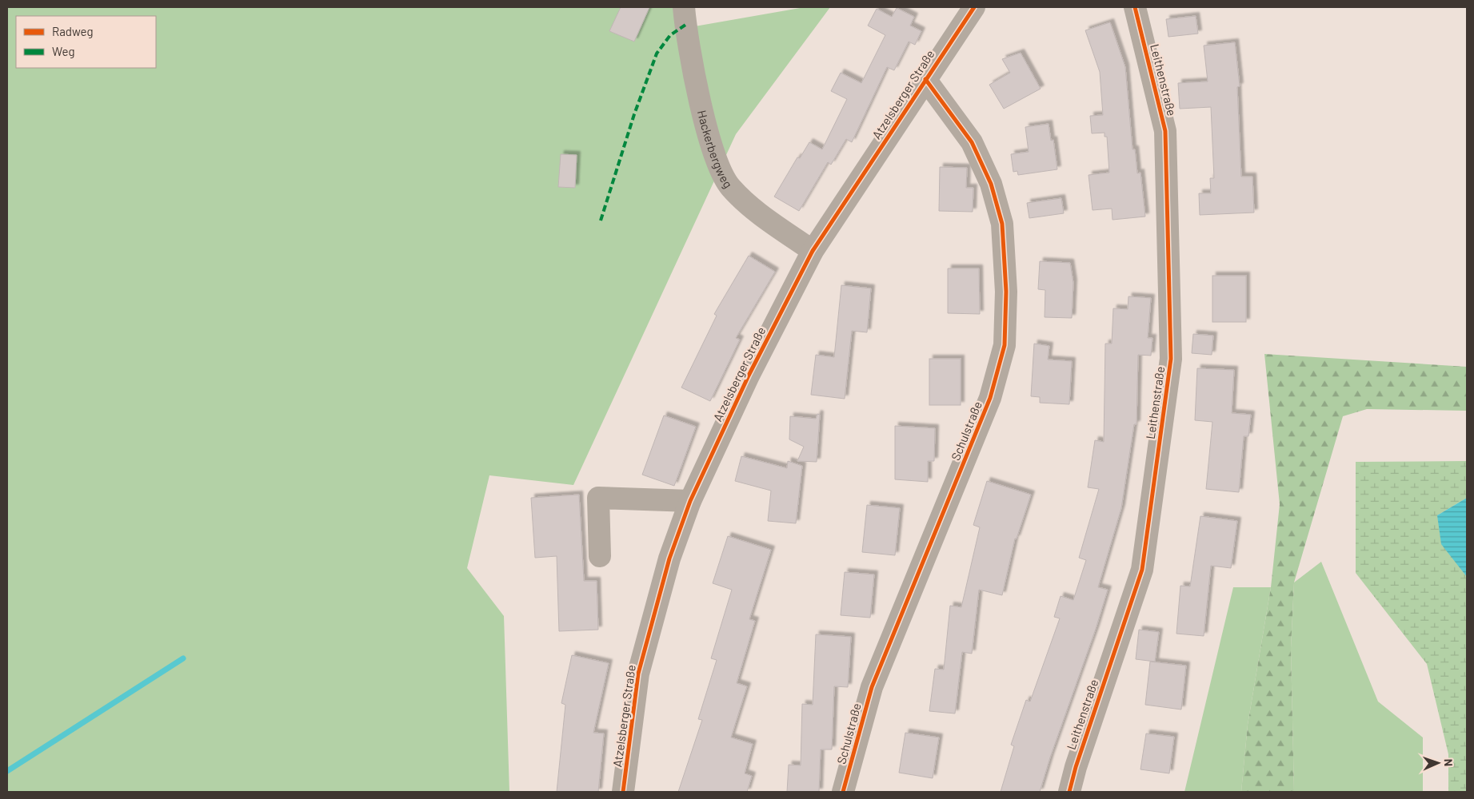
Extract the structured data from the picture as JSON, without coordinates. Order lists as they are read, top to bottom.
{
  "streets": {
    "street": [
      "Leithenstraße",
      "Atzelsberger Straße",
      "Hackerbergweg",
      "Schulstraße"
    ]
  },
  "crossings": [
    ["Atzelsberger Straße", "Hackerbergweg"],
    ["Atzelsberger Straße", "Schulstraße"]
  ],
  "legend": ["Radweg", "Weg"],
  "north": "right"
}
